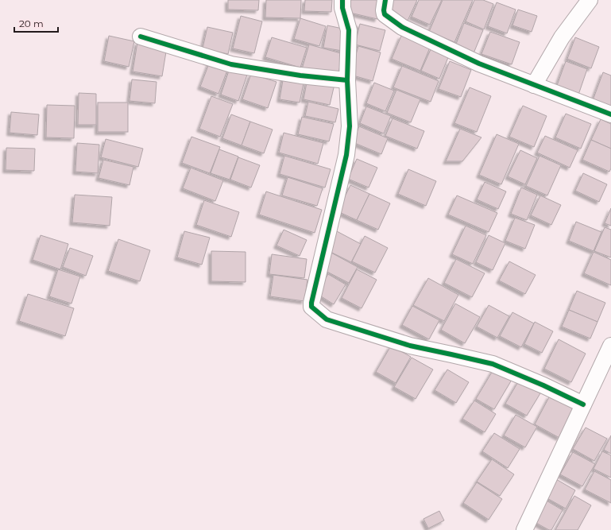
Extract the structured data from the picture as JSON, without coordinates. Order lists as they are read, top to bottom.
{
  "scale_bar": "20 m"
}
